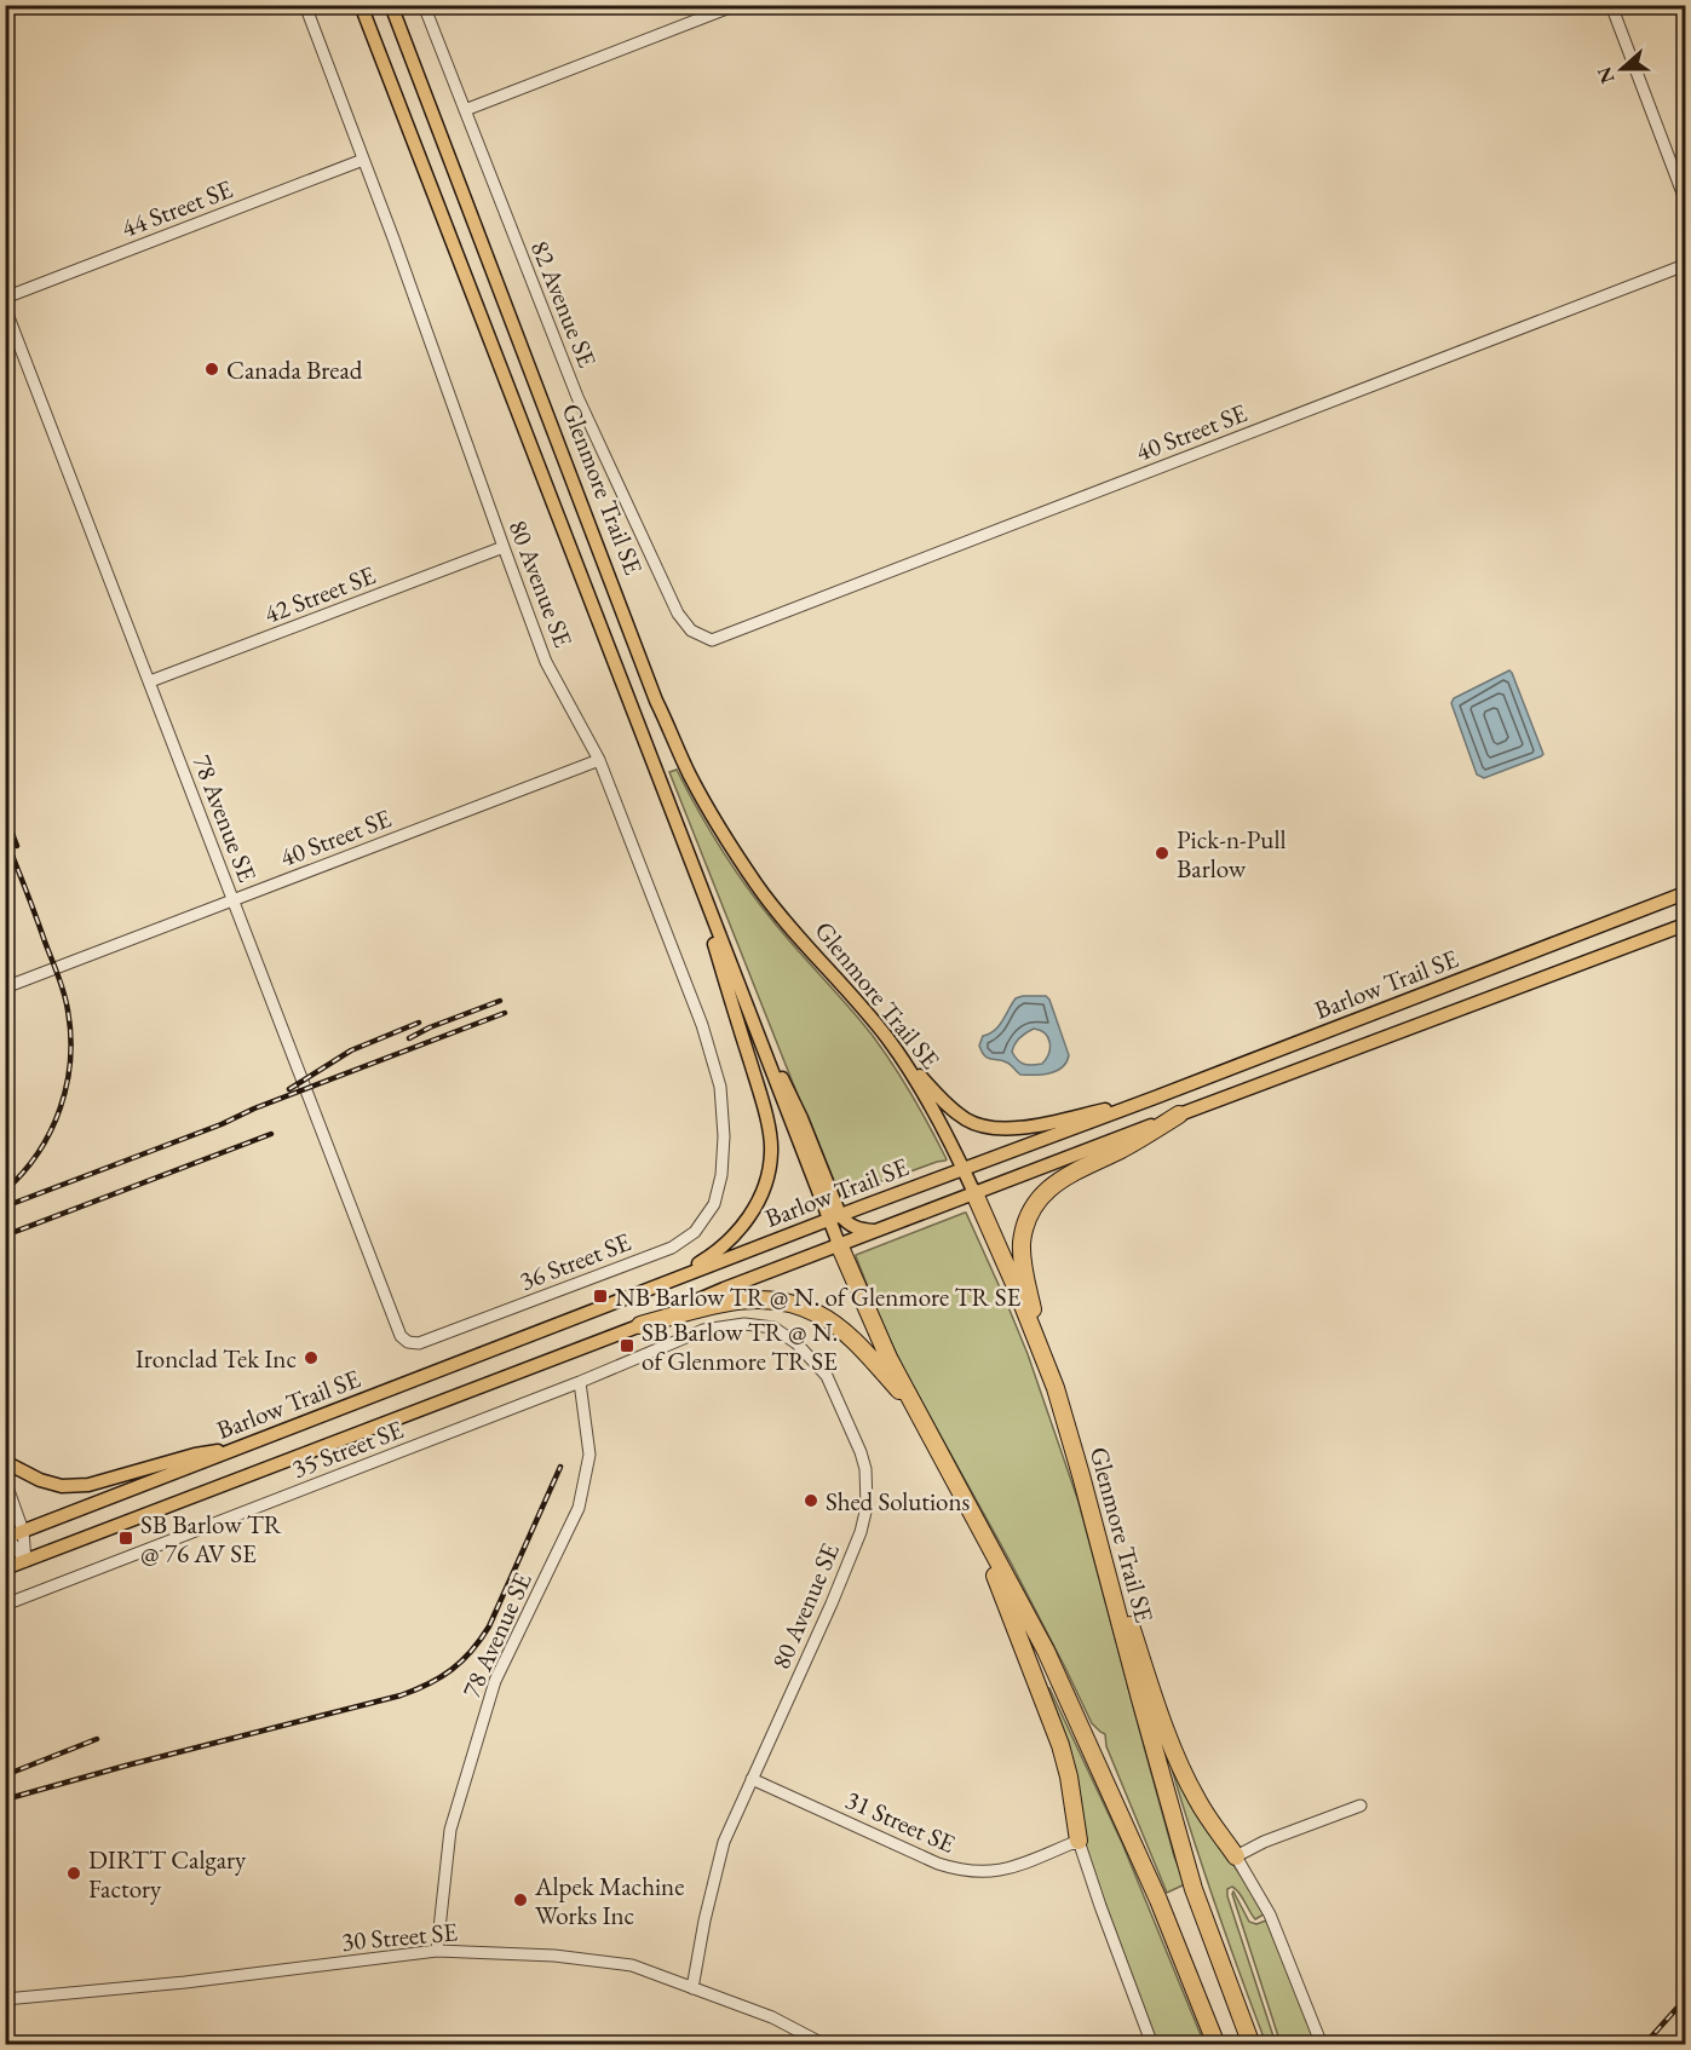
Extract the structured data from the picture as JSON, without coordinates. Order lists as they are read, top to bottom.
{
  "streets": {
    "highway": ["Glenmore Trail SE"],
    "main road": ["Barlow Trail SE"],
    "street": [
      "44 Street SE",
      "82 Avenue SE",
      "40 Street SE",
      "80 Avenue SE",
      "42 Street SE",
      "78 Avenue SE",
      "36 Street SE",
      "35 Street SE",
      "31 Street SE",
      "30 Street SE"
    ]
  },
  "crossings": [
    ["44 Street SE", "80 Avenue SE"],
    ["82 Avenue SE", "40 Street SE"],
    ["40 Street SE", "80 Avenue SE"],
    ["40 Street SE", "78 Avenue SE"],
    ["Glenmore Trail SE", "Barlow Trail SE"],
    ["80 Avenue SE", "42 Street SE"],
    ["80 Avenue SE", "36 Street SE"],
    ["80 Avenue SE", "35 Street SE"],
    ["80 Avenue SE", "31 Street SE"],
    ["80 Avenue SE", "30 Street SE"],
    ["42 Street SE", "78 Avenue SE"],
    ["78 Avenue SE", "36 Street SE"],
    ["78 Avenue SE", "35 Street SE"],
    ["78 Avenue SE", "30 Street SE"]
  ],
  "places": {
    "other": [
      "Canada Bread",
      "Pick-n-Pull Barlow",
      "Ironclad Tek Inc",
      "Shed Solutions",
      "DIRTT Calgary Factory",
      "Alpek Machine Works Inc"
    ],
    "transit": ["NB Barlow TR @ N. of Glenmore TR SE", "SB Barlow TR @ N. of Glenmore TR SE", "SB Barlow TR @ 76 AV SE"]
  },
  "north": "left"
}
